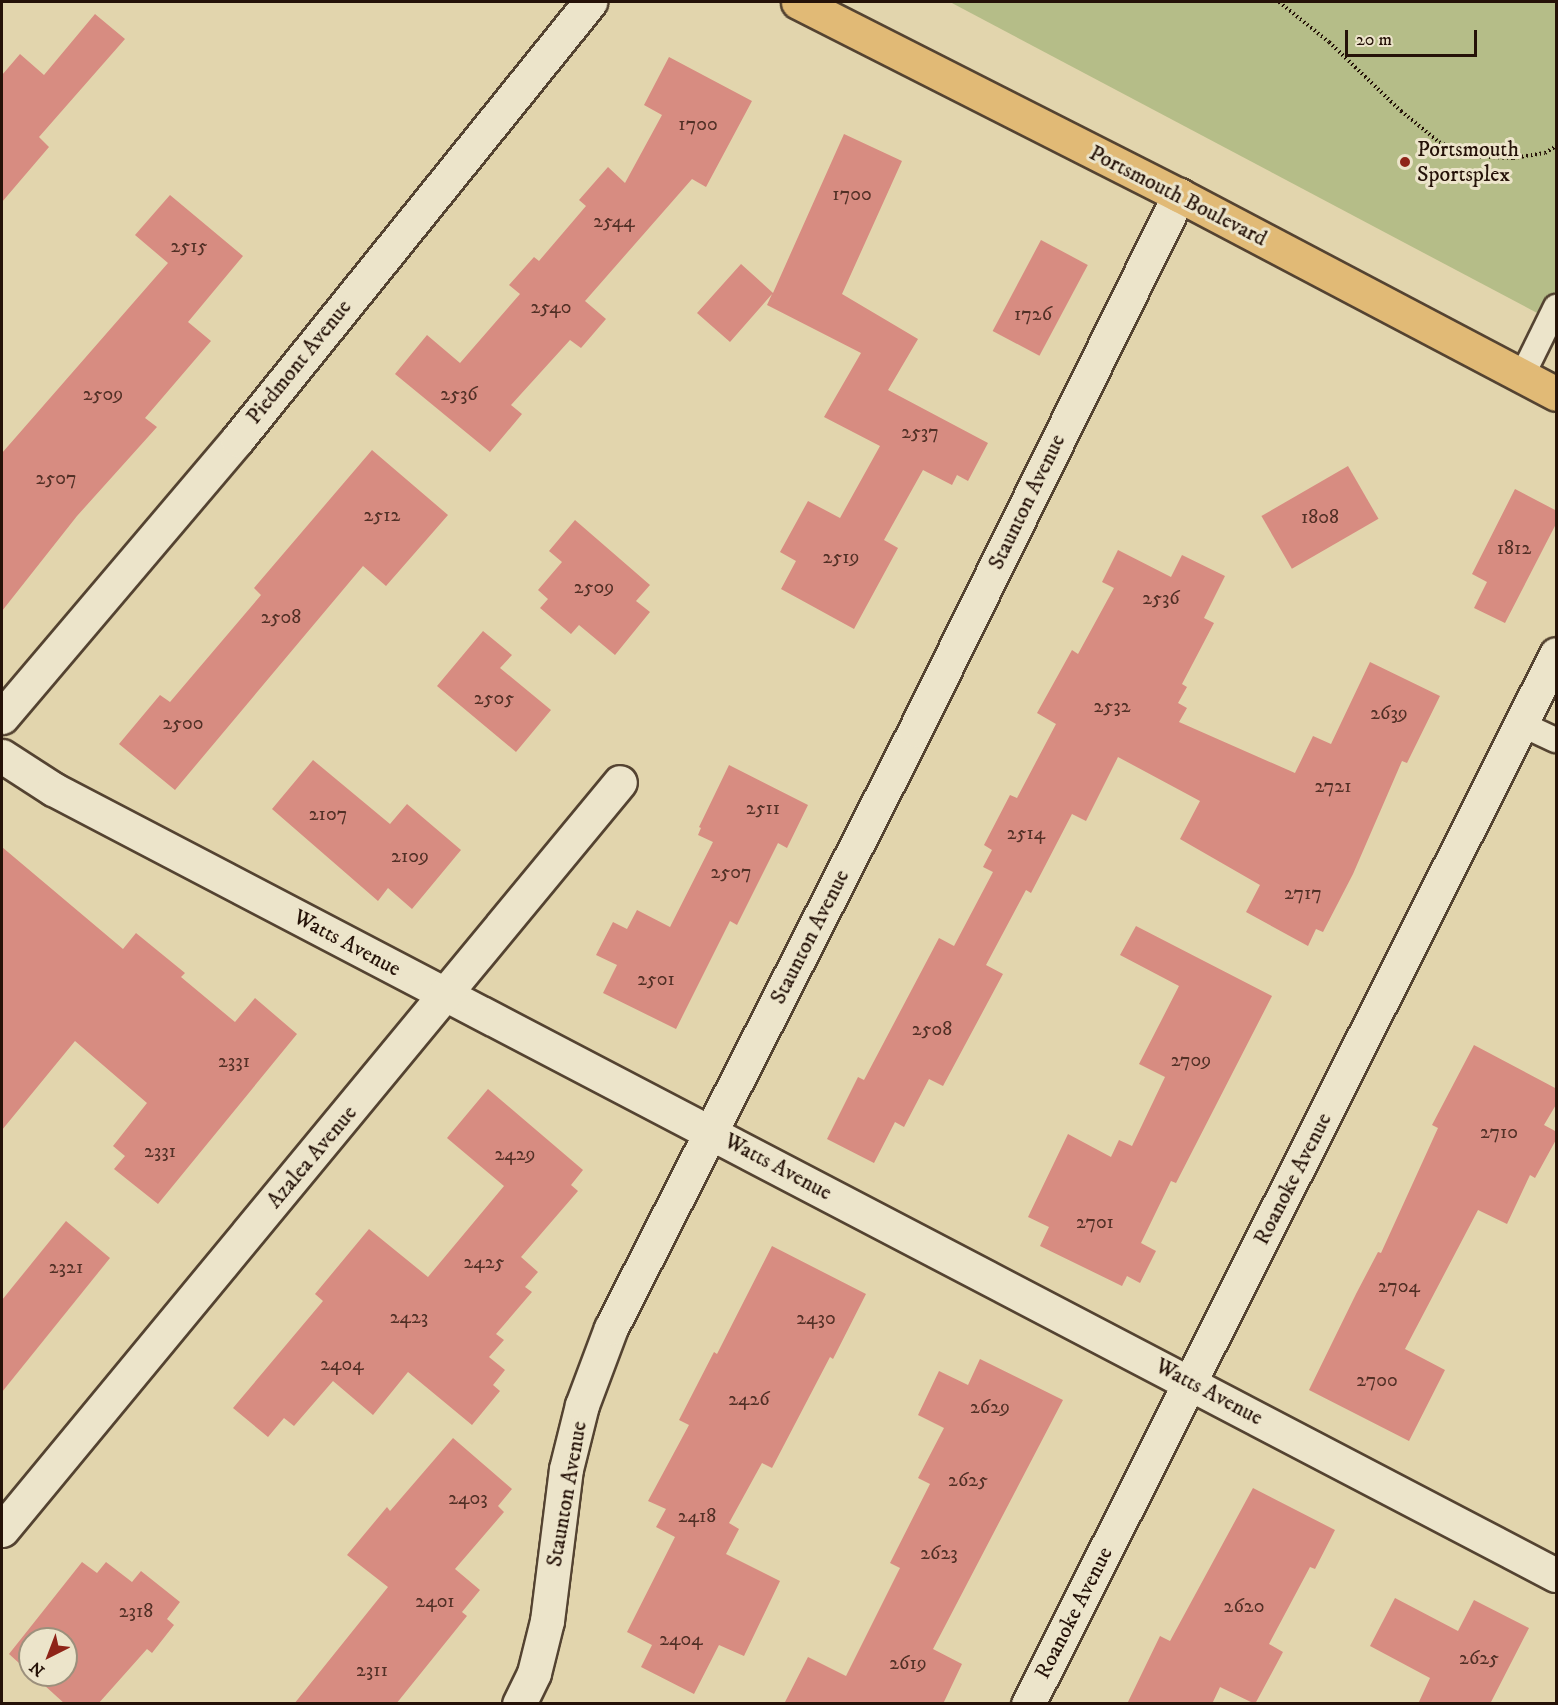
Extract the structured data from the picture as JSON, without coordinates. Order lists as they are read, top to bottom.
{
  "streets": {
    "main road": ["Portsmouth Boulevard"],
    "street": [
      "Piedmont Avenue",
      "Staunton Avenue",
      "Watts Avenue",
      "Azalea Avenue",
      "Roanoke Avenue"
    ]
  },
  "crossings": [
    ["Portsmouth Boulevard", "Staunton Avenue"],
    ["Staunton Avenue", "Watts Avenue"],
    ["Watts Avenue", "Azalea Avenue"],
    ["Watts Avenue", "Roanoke Avenue"]
  ],
  "places": ["Portsmouth Sportsplex"],
  "house_numbers": [
    "1700",
    "1700",
    "2544",
    "2515",
    "2540",
    "1726",
    "2509",
    "2536",
    "2537",
    "2507",
    "2512",
    "1808",
    "1812",
    "2519",
    "2509",
    "2536",
    "2508",
    "2505",
    "2532",
    "2639",
    "2500",
    "2721",
    "2511",
    "2107",
    "2514",
    "2109",
    "2507",
    "2717",
    "2501",
    "2508",
    "2709",
    "2331",
    "2710",
    "2331",
    "2429",
    "2701",
    "2425",
    "2321",
    "2704",
    "2423",
    "2430",
    "2404",
    "2700",
    "2426",
    "2629",
    "2625",
    "2403",
    "2418",
    "2623",
    "2401",
    "2620",
    "2318",
    "2404",
    "2625",
    "2619",
    "2311"
  ],
  "scale_bar": "20 m",
  "north": "bottom left"
}
